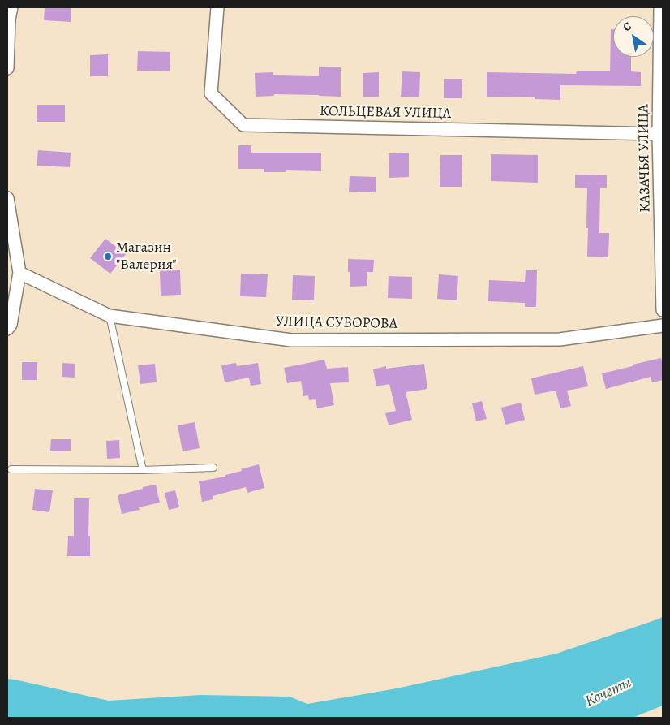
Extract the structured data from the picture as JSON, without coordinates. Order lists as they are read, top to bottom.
{
  "streets": {
    "street": ["КОЛЬЦЕВАЯ УЛИЦА", "КАЗАЧЬЯ УЛИЦА", "УЛИЦА СУВОРОВА"]
  },
  "crossings": [
    ["КОЛЬЦЕВАЯ УЛИЦА", "КАЗАЧЬЯ УЛИЦА"]
  ],
  "water": ["Кочеты"],
  "places": ["Магазин \"Валерия\""],
  "north": "top left"
}
